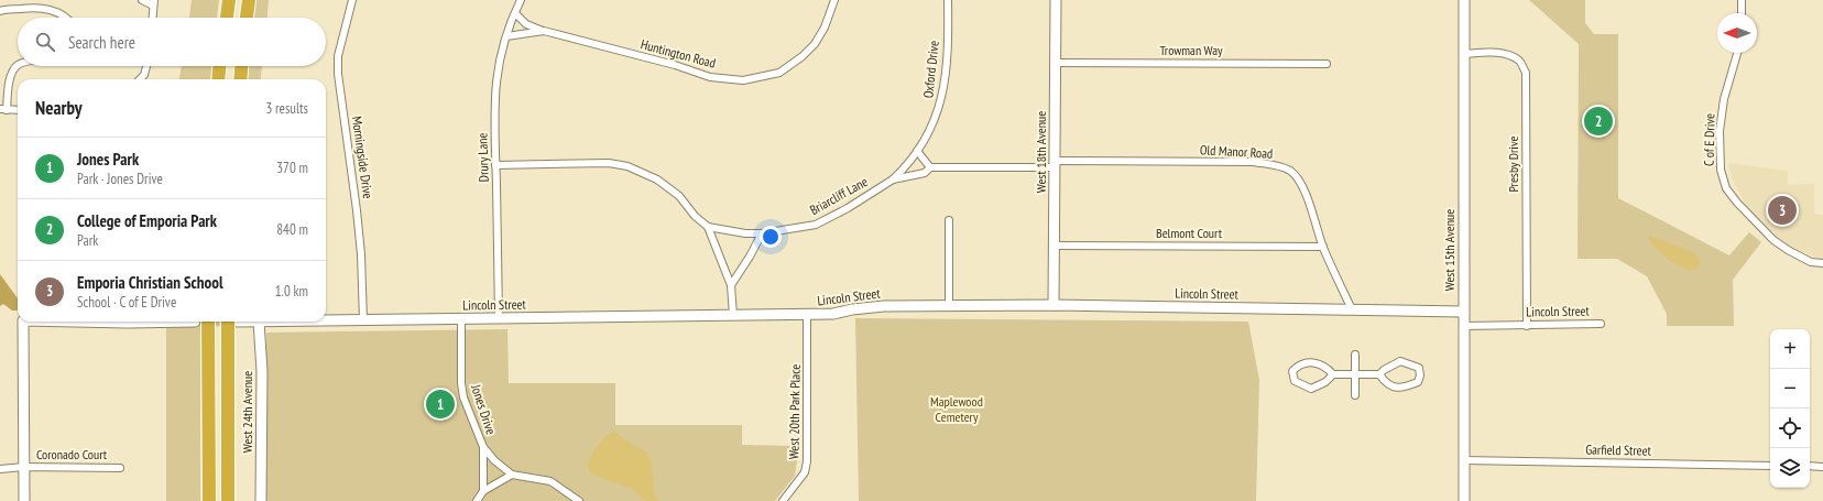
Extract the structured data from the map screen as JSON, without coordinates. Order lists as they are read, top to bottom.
{
  "streets": {
    "street": [
      "Trowman Way",
      "Huntington Road",
      "Oxford Drive",
      "C of E Drive",
      "West 18th Avenue",
      "Old Manor Road",
      "Morningside Drive",
      "Drury Lane",
      "Presby Drive",
      "Briarcliff Lane",
      "Belmont Court",
      "West 15th Avenue",
      "Lincoln Street",
      "Jones Drive",
      "West 24th Avenue",
      "West 20th Park Place",
      "Garfield Street",
      "Coronado Court"
    ]
  },
  "crossings": [
    ["Trowman Way", "West 18th Avenue"],
    ["Huntington Road", "Drury Lane"],
    ["Oxford Drive", "Briarcliff Lane"],
    ["West 18th Avenue", "Old Manor Road"],
    ["West 18th Avenue", "Briarcliff Lane"],
    ["West 18th Avenue", "Belmont Court"],
    ["West 18th Avenue", "Lincoln Street"],
    ["Old Manor Road", "Briarcliff Lane"],
    ["Old Manor Road", "Belmont Court"],
    ["Old Manor Road", "Lincoln Street"],
    ["Morningside Drive", "Lincoln Street"],
    ["Drury Lane", "Lincoln Street"],
    ["Presby Drive", "West 15th Avenue"],
    ["Presby Drive", "Lincoln Street"],
    ["West 15th Avenue", "Lincoln Street"],
    ["West 15th Avenue", "Garfield Street"],
    ["Lincoln Street", "Jones Drive"],
    ["Lincoln Street", "West 20th Park Place"]
  ],
  "parks": ["Maplewood Cemetery"],
  "north": "left",
  "page": {
    "search": "Search here",
    "heading": ["Nearby", "3 results"],
    "pins": ["2", "3", "1"],
    "list": [
      {
        "mark": "1",
        "name": "Jones Park",
        "note": "Park · Jones Drive",
        "value": "370 m"
      },
      {
        "mark": "2",
        "name": "College of Emporia Park",
        "note": "Park",
        "value": "840 m"
      },
      {
        "mark": "3",
        "name": "Emporia Christian School",
        "note": "School · C of E Drive",
        "value": "1.0 km"
      }
    ],
    "map_buttons": ["+", "−"]
  }
}
